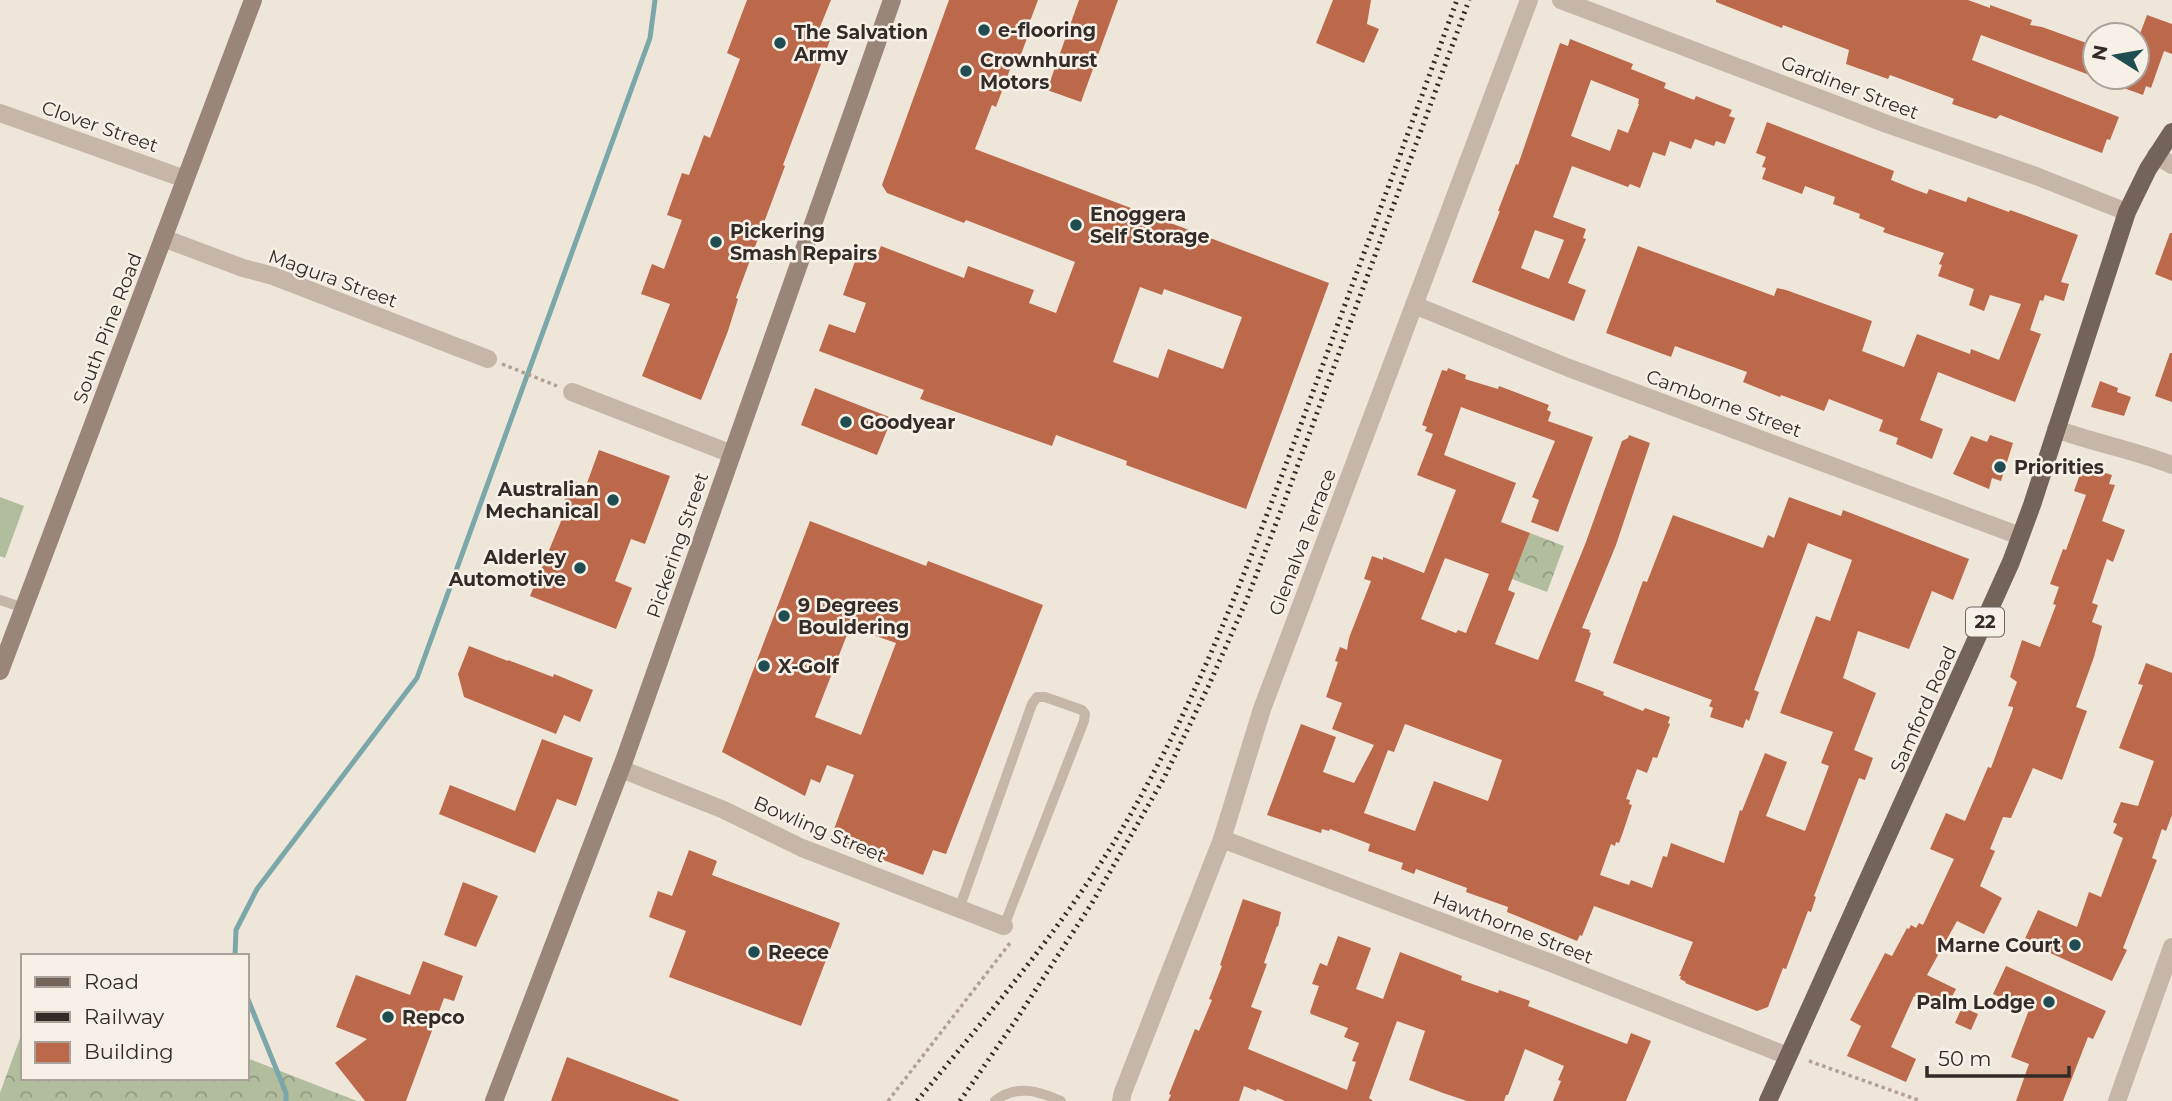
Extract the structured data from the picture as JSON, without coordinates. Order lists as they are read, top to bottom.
{
  "streets": {
    "main road": [
      "South Pine Road",
      "Pickering Street",
      "22",
      "Samford Road"
    ],
    "street": [
      "Gardiner Street",
      "Clover Street",
      "Magura Street",
      "Camborne Street",
      "Glenalva Terrace",
      "Bowling Street",
      "Hawthorne Street"
    ]
  },
  "crossings": [
    ["Gardiner Street", "Samford Road"],
    ["Clover Street", "South Pine Road"],
    ["Magura Street", "South Pine Road"],
    ["Camborne Street", "Glenalva Terrace"],
    ["Camborne Street", "Samford Road"],
    ["Glenalva Terrace", "Hawthorne Street"],
    ["Pickering Street", "Bowling Street"],
    ["Samford Road", "Hawthorne Street"]
  ],
  "places": [
    "e-flooring",
    "The Salvation Army",
    "Crownhurst Motors",
    "Enoggera Self Storage",
    "Pickering Smash Repairs",
    "Goodyear",
    "Priorities",
    "Australian Mechanical",
    "Alderley Automotive",
    "9 Degrees Bouldering",
    "X-Golf",
    "Marne Court",
    "Reece",
    "Palm Lodge",
    "Repco"
  ],
  "legend": ["Road", "Railway", "Building"],
  "scale_bar": "50 m",
  "north": "left"
}
